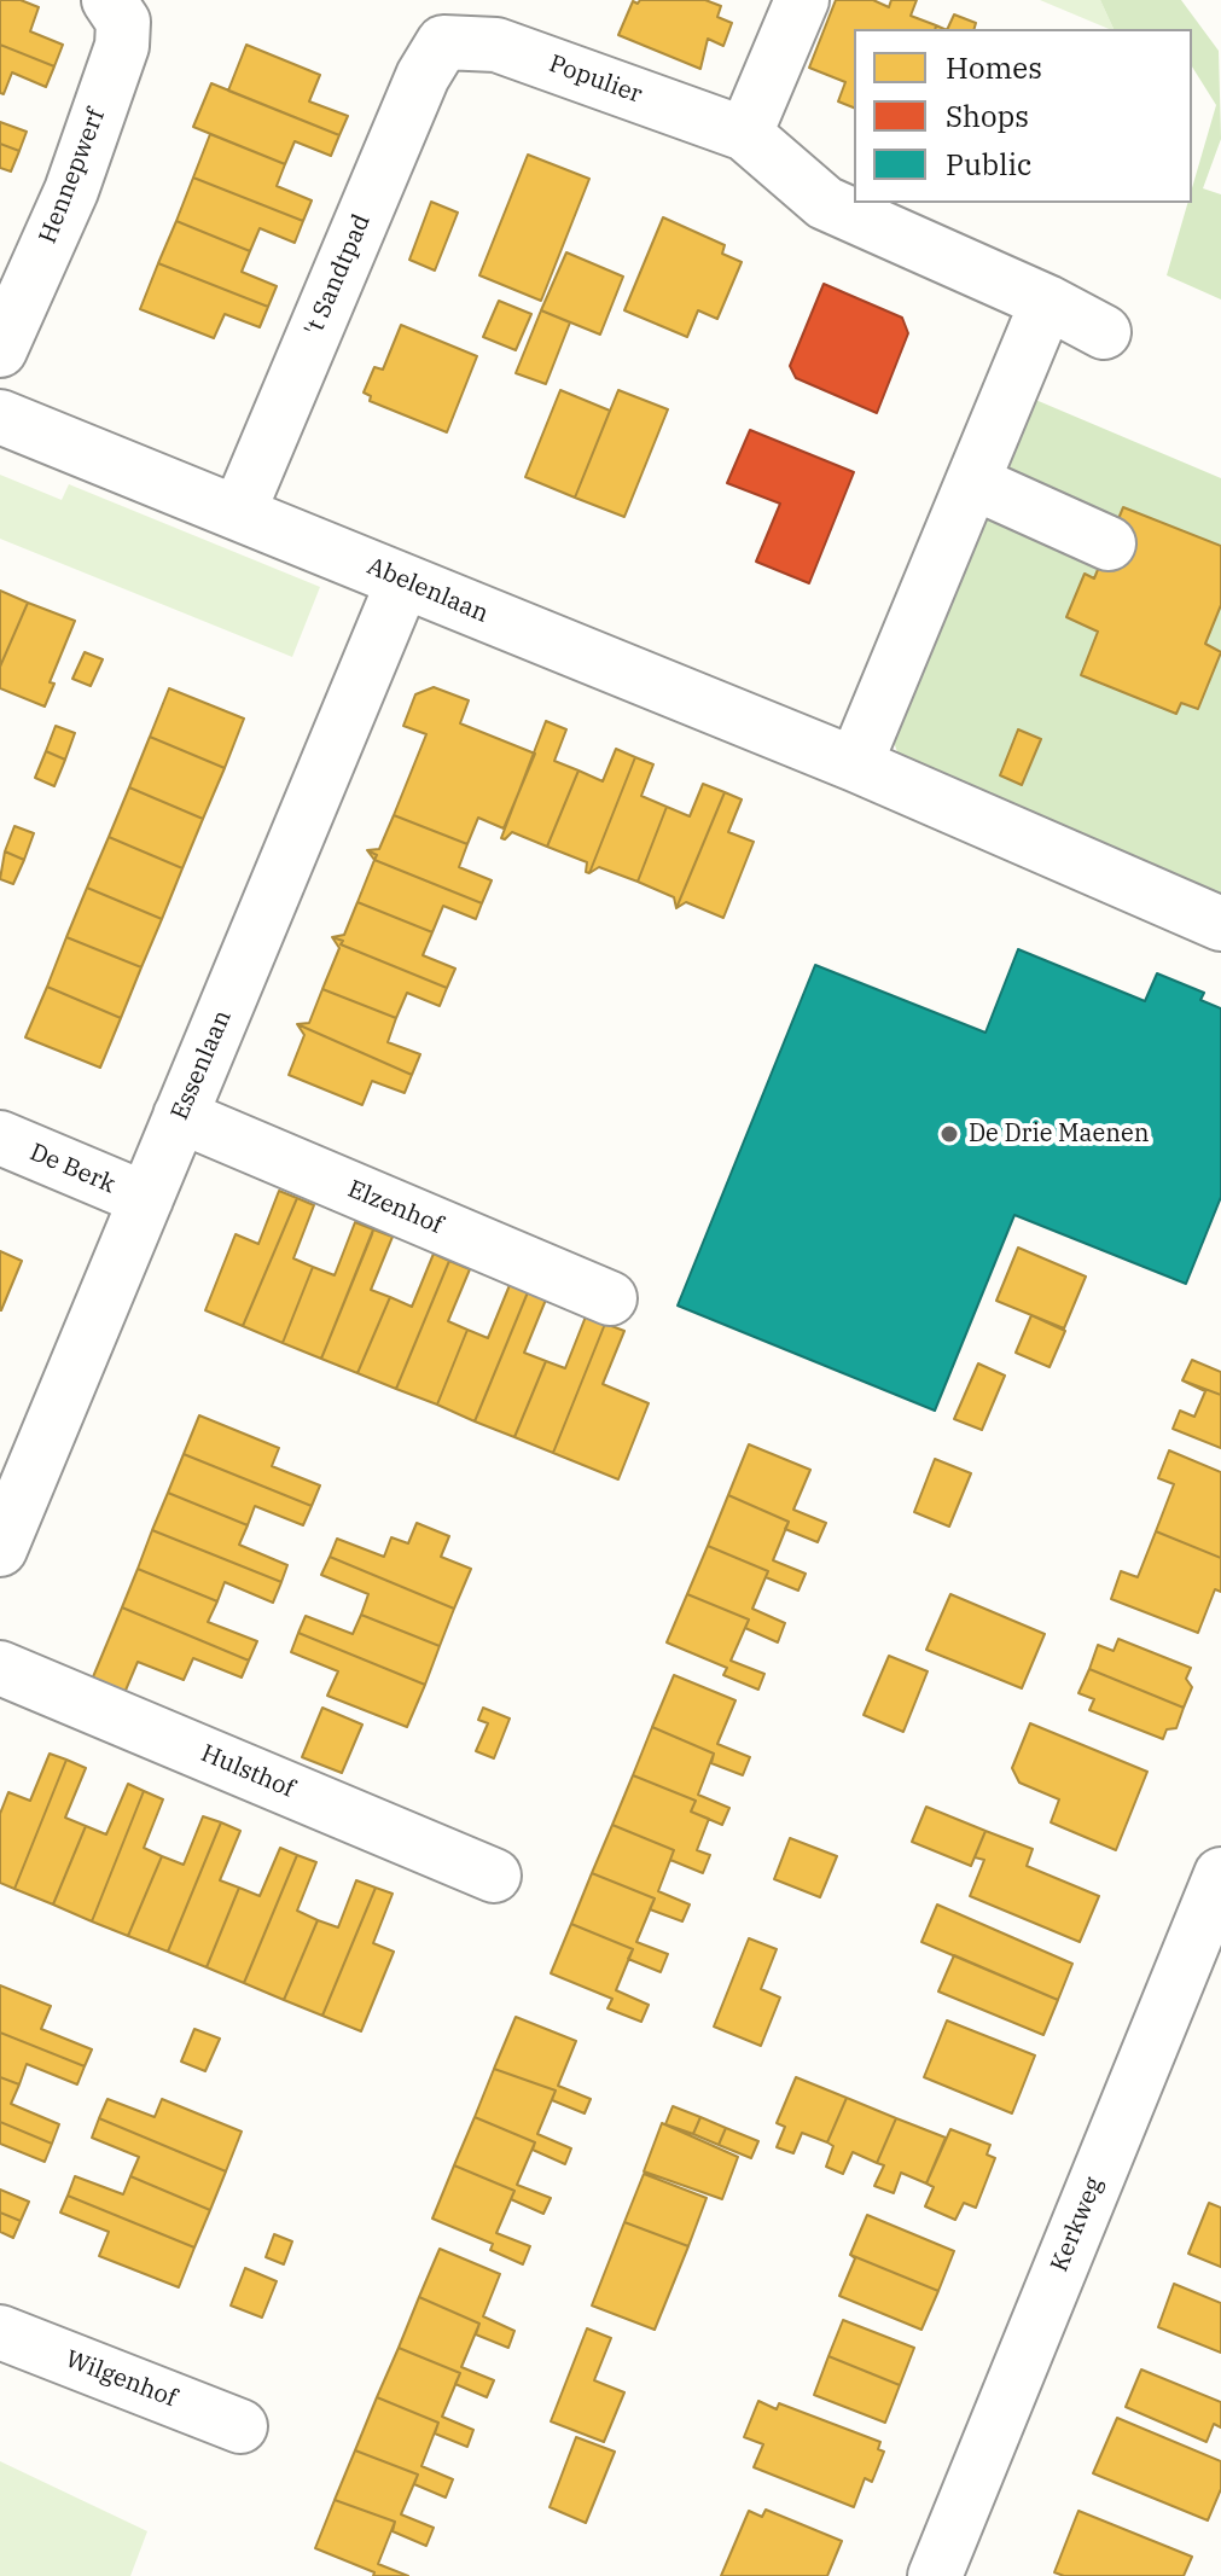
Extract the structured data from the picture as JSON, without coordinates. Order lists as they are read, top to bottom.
{
  "streets": {
    "street": [
      "Populier",
      "Hennepwerf",
      "'t Sandtpad",
      "Abelenlaan",
      "Essenlaan",
      "De Berk",
      "Elzenhof",
      "Hulsthof",
      "Kerkweg",
      "Wilgenhof"
    ]
  },
  "crossings": [
    ["Populier", "'t Sandtpad"],
    ["'t Sandtpad", "Abelenlaan"],
    ["Abelenlaan", "Essenlaan"],
    ["Essenlaan", "De Berk"],
    ["Essenlaan", "Elzenhof"]
  ],
  "places": ["De Drie Maenen"],
  "legend": ["Homes", "Shops", "Public"]
}
